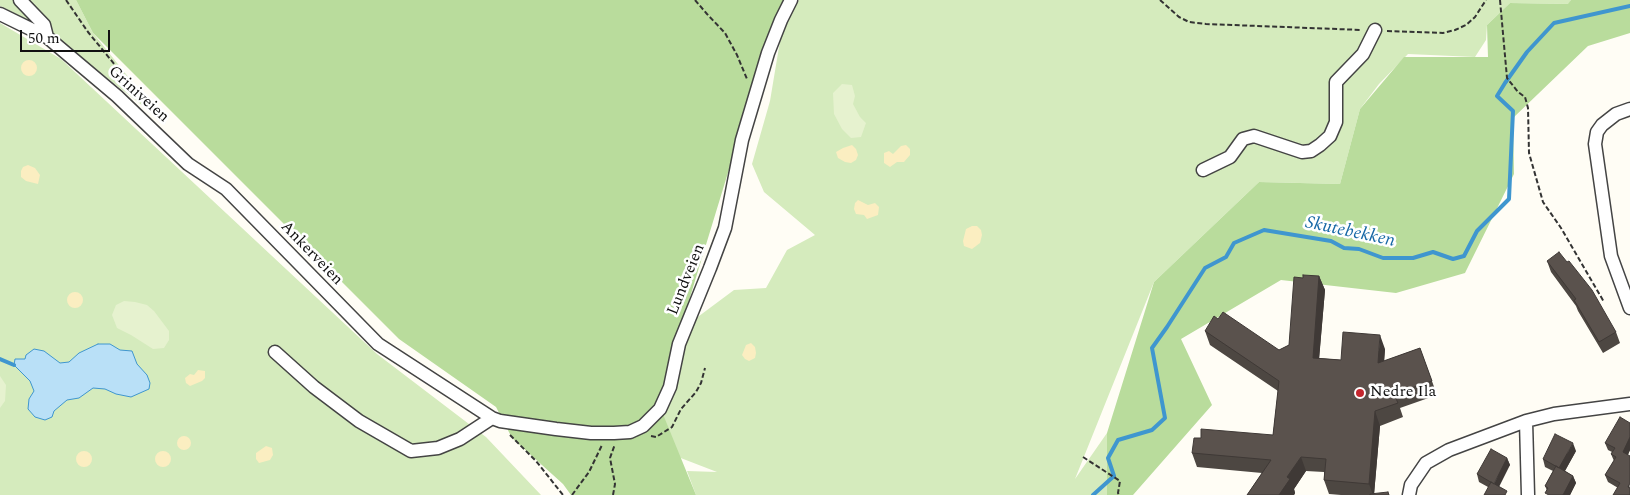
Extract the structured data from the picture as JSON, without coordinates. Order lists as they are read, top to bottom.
{
  "streets": {
    "street": ["Griniveien", "Ankerveien", "Lundveien"]
  },
  "crossings": [
    ["Griniveien", "Ankerveien"],
    ["Ankerveien", "Lundveien"]
  ],
  "water": ["Skutebekken"],
  "places": ["Nedre Ila"],
  "scale_bar": "50 m"
}
